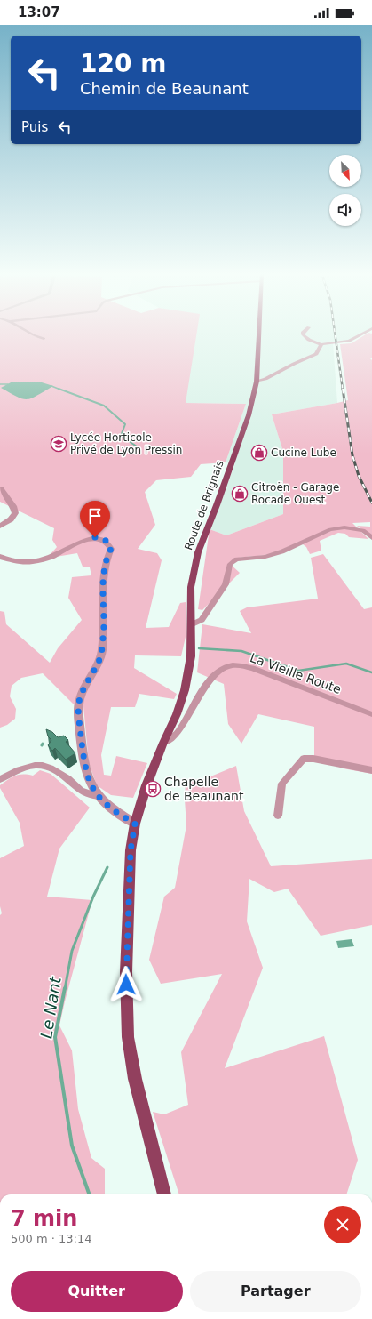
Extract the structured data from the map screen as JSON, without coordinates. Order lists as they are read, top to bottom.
{
  "streets": {
    "main road": ["Route de Brignais"],
    "street": ["La Vieille Route"]
  },
  "crossings": [
    ["Route de Brignais", "La Vieille Route"]
  ],
  "water": ["Le Nant"],
  "places": {
    "school or university": ["Lycée Horticole Privé de Lyon Pressin"],
    "shop": ["Cucine Lube", "Citroën - Garage Rocade Ouest"],
    "bus stop": ["Chapelle de Beaunant"]
  },
  "north": "bottom right",
  "page": {
    "status": "13:07",
    "turn": ["120 m", "Chemin de Beaunant"],
    "then": "Puis",
    "heading": ["7 min", "500 m · 13:14"],
    "buttons": ["Quitter", "Partager"]
  }
}
